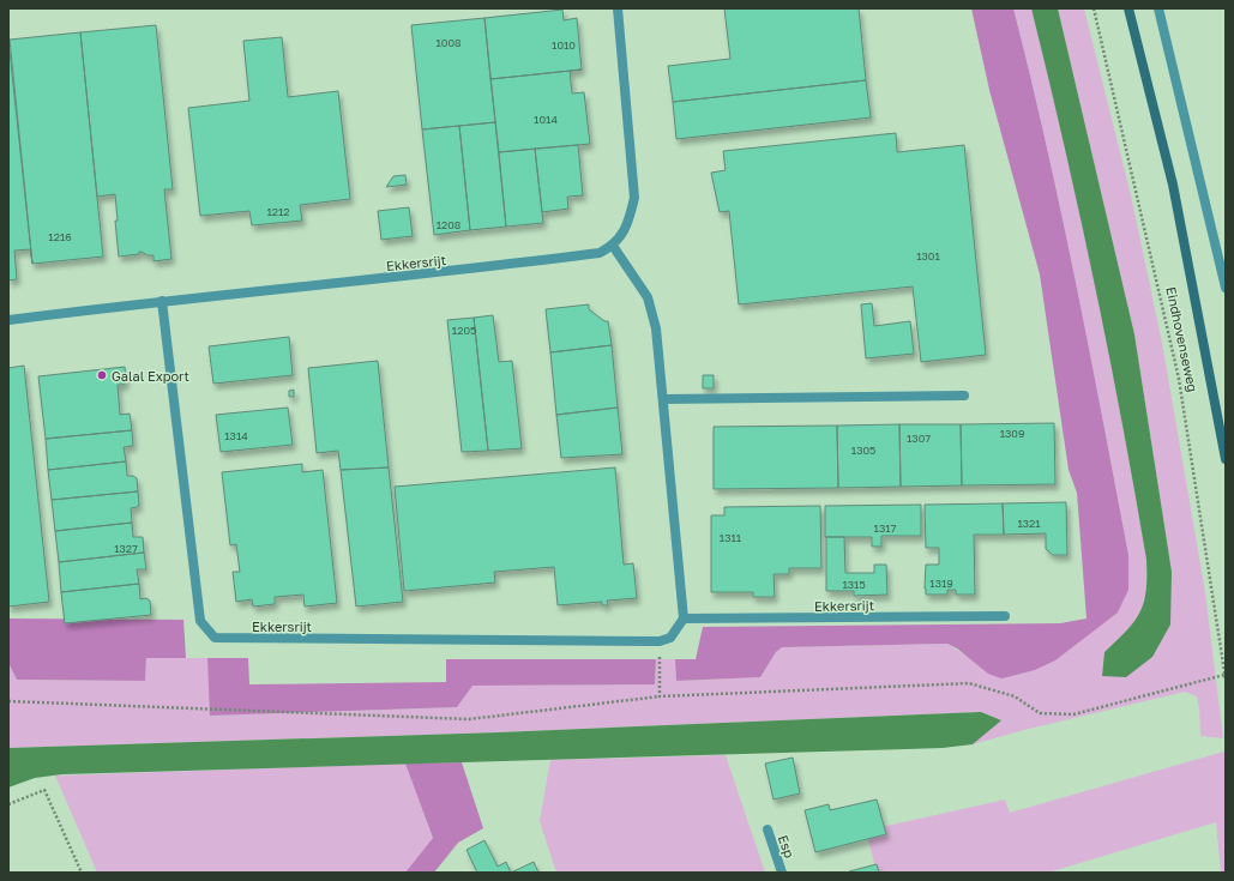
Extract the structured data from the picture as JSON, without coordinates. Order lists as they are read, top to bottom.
{
  "streets": {
    "main road": ["Eindhovenseweg"],
    "street": ["Ekkersrijt", "Esp"]
  },
  "places": ["Galal Export"],
  "house_numbers": [
    "1008",
    "1010",
    "1014",
    "1212",
    "1208",
    "1216",
    "1301",
    "1205",
    "1309",
    "1314",
    "1307",
    "1305",
    "1321",
    "1317",
    "1311",
    "1327",
    "1319",
    "1315"
  ]
}
